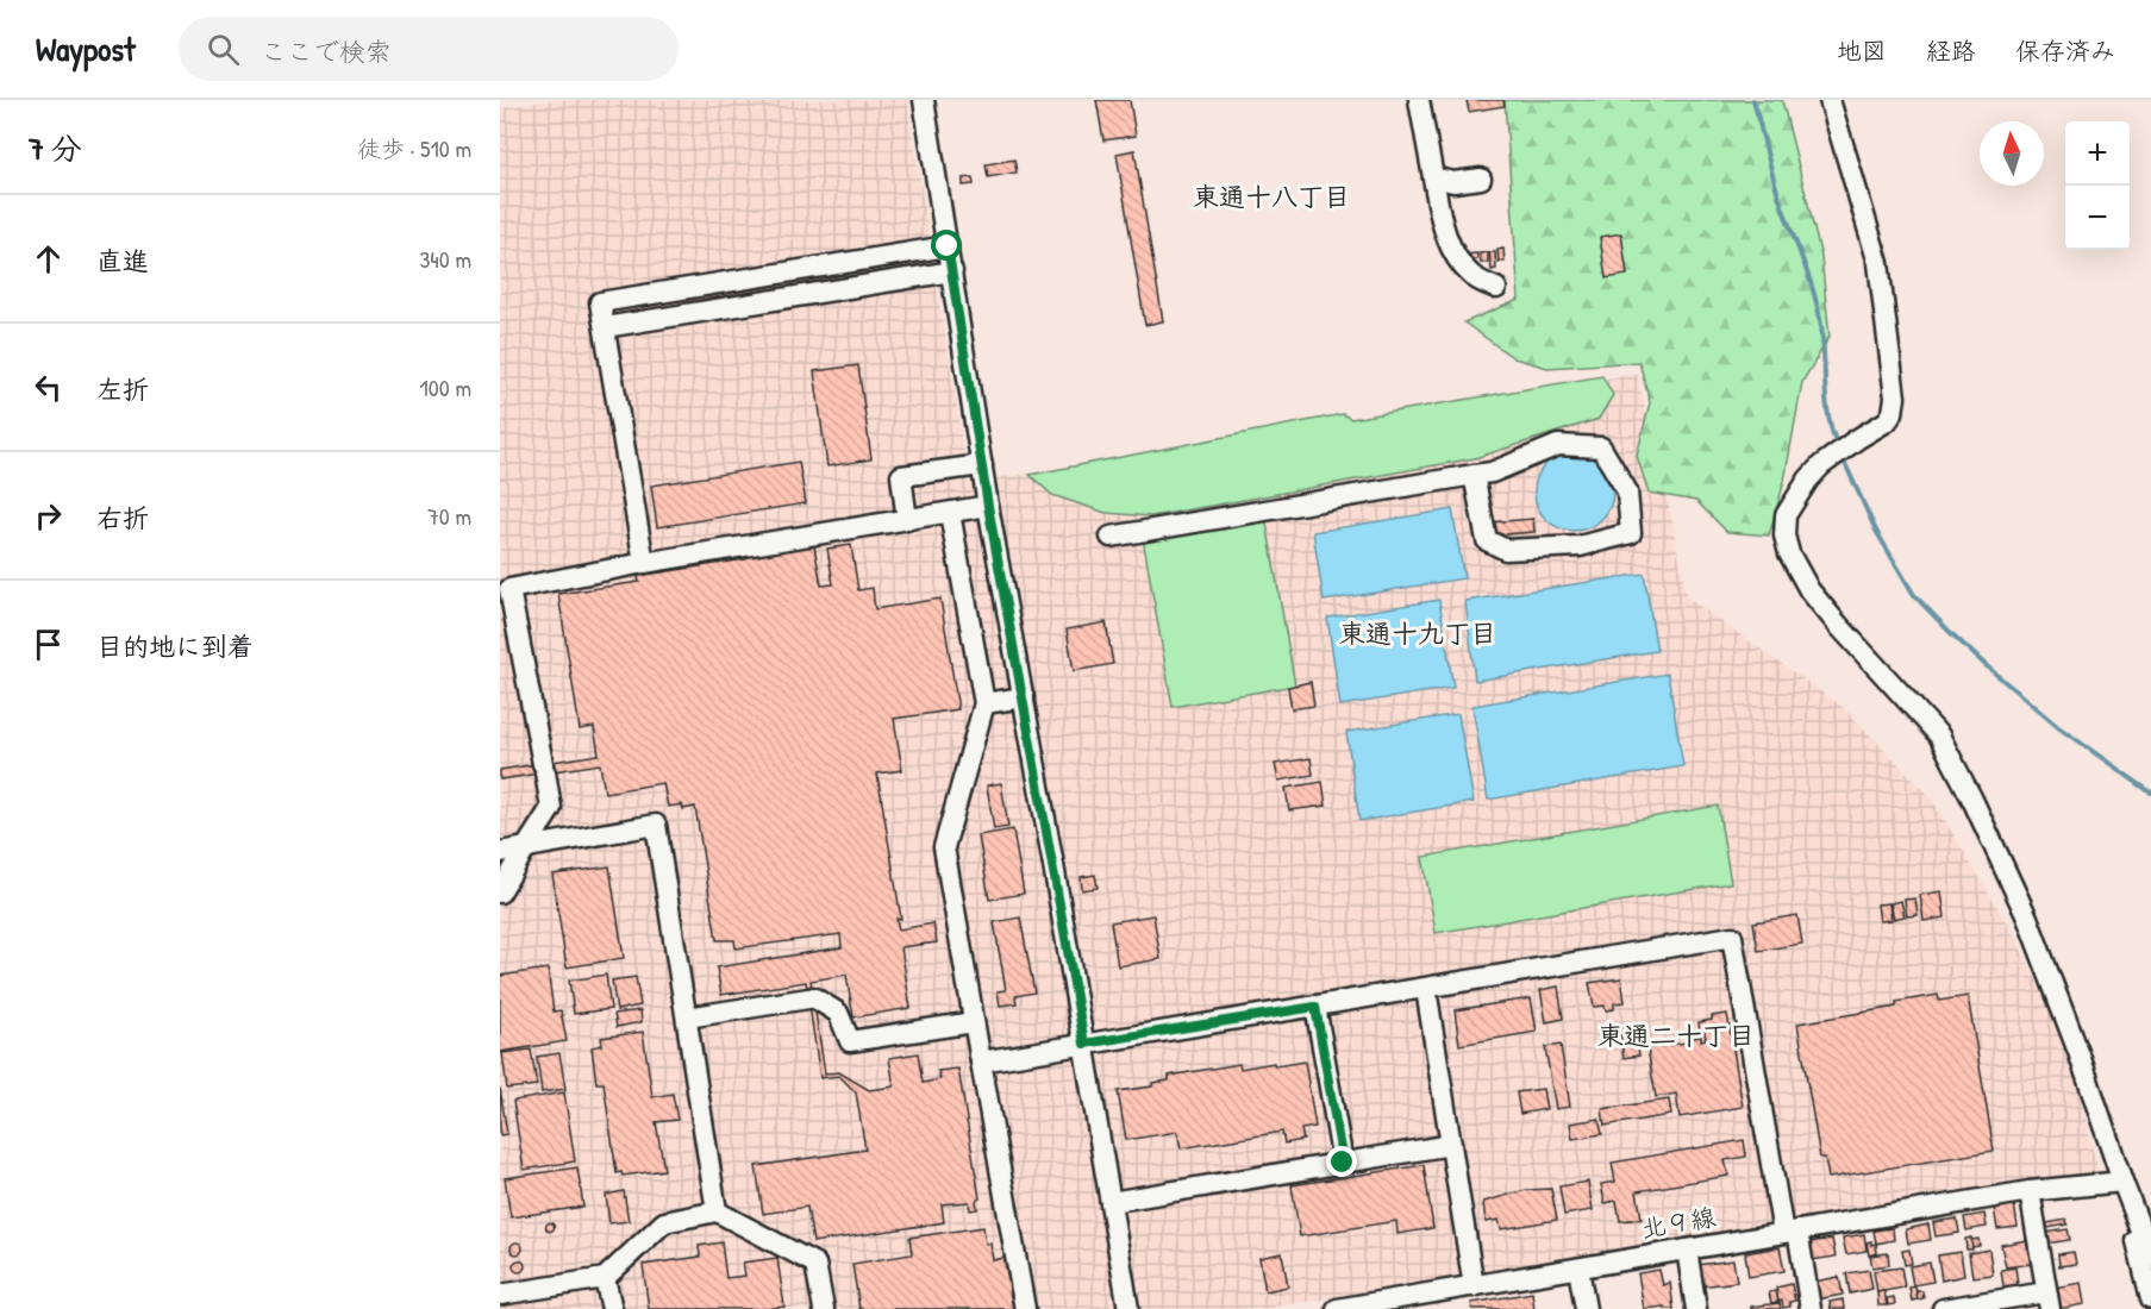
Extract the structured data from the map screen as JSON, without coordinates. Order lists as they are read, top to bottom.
{
  "streets": {
    "street": ["北９線"]
  },
  "districts": ["東通十八丁目", "東通十九丁目", "東通二十丁目"],
  "north": "top",
  "page": {
    "header": "Waypost",
    "search": "ここで検索",
    "nav": ["地図", "経路", "保存済み"],
    "heading": ["7 分", "徒歩 · 510 m"],
    "map_buttons": ["+", "−"],
    "list": [
      ["直進", "340 m"],
      ["左折", "100 m"],
      ["右折", "70 m"],
      "目的地に到着"
    ]
  }
}
